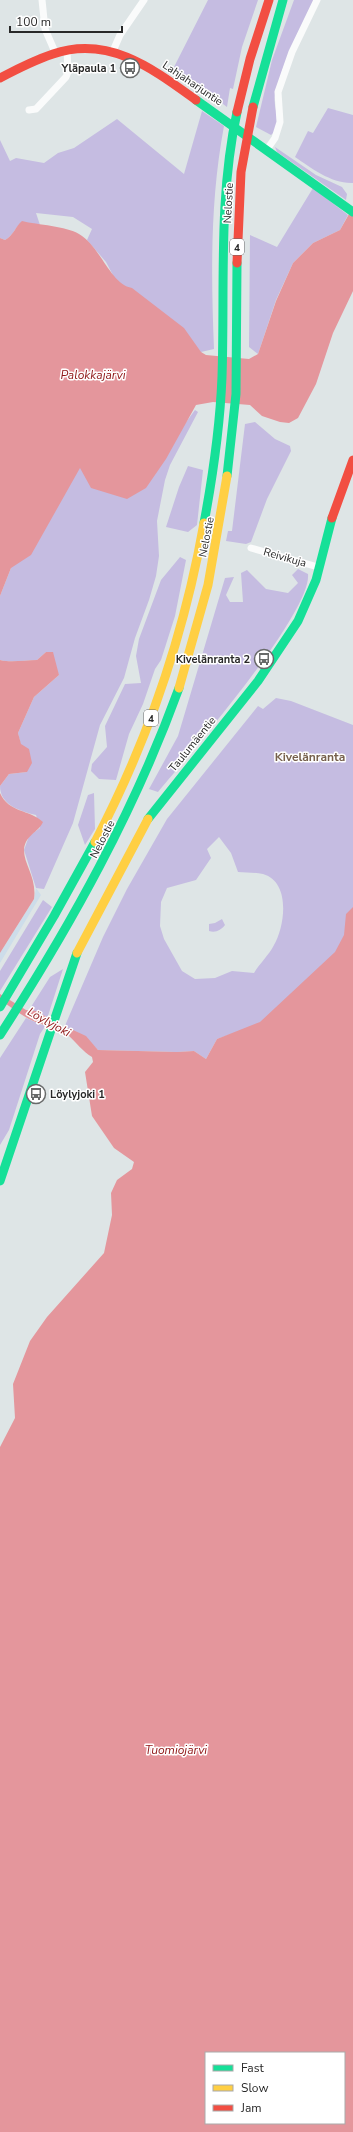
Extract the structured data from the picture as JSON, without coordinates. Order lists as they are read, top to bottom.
{
  "streets": {
    "main road": [
      "Lahjaharjuntie",
      "Nelostie",
      "4",
      "Taulumäentie"
    ],
    "street": ["Reivikuja"]
  },
  "crossings": [
    ["Reivikuja", "Taulumäentie"]
  ],
  "districts": ["Kivelänranta"],
  "water": ["Palokkajärvi", "Löylyjoki", "Tuomiojärvi"],
  "places": {
    "bus stop": ["Yläpaula 1", "Kivelänranta 2", "Löylyjoki 1"]
  },
  "legend": ["Fast", "Slow", "Jam"],
  "scale_bar": "100 m"
}
